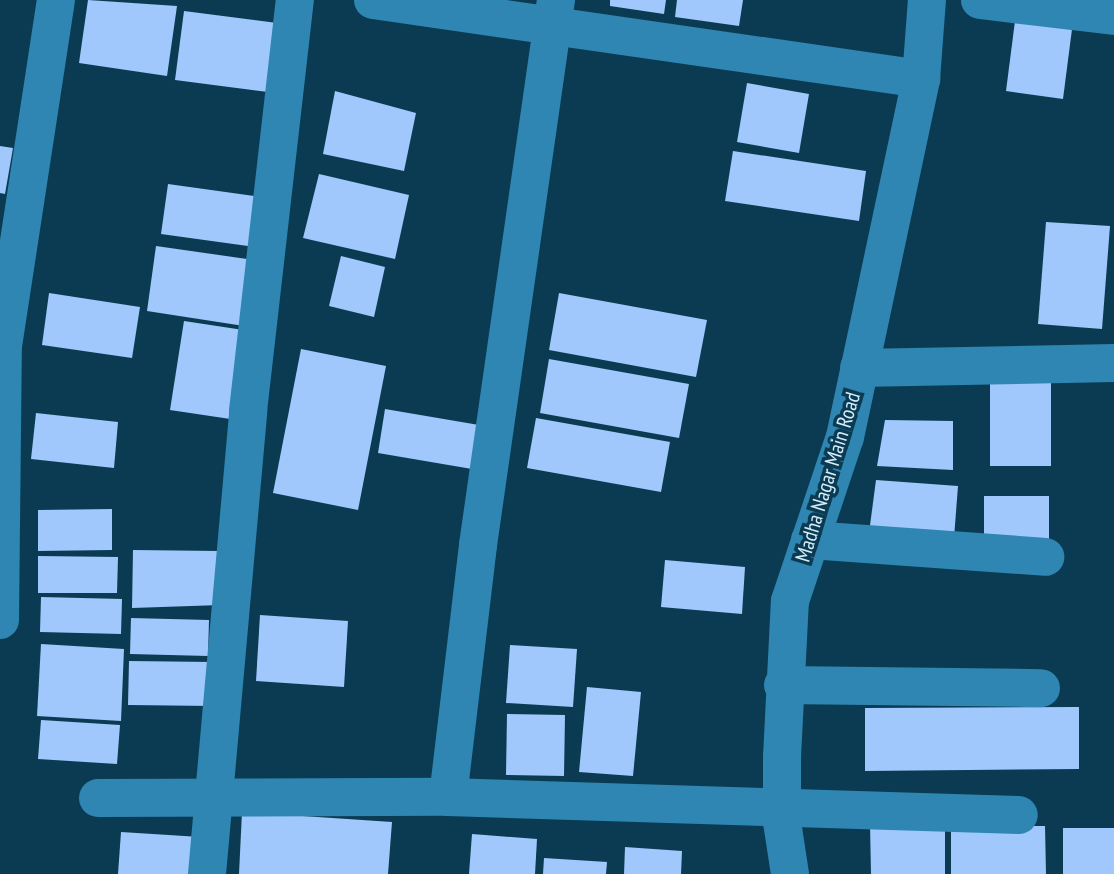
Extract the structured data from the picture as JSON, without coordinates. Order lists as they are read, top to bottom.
{
  "streets": {
    "street": ["Madha Nagar Main Road"]
  }
}
